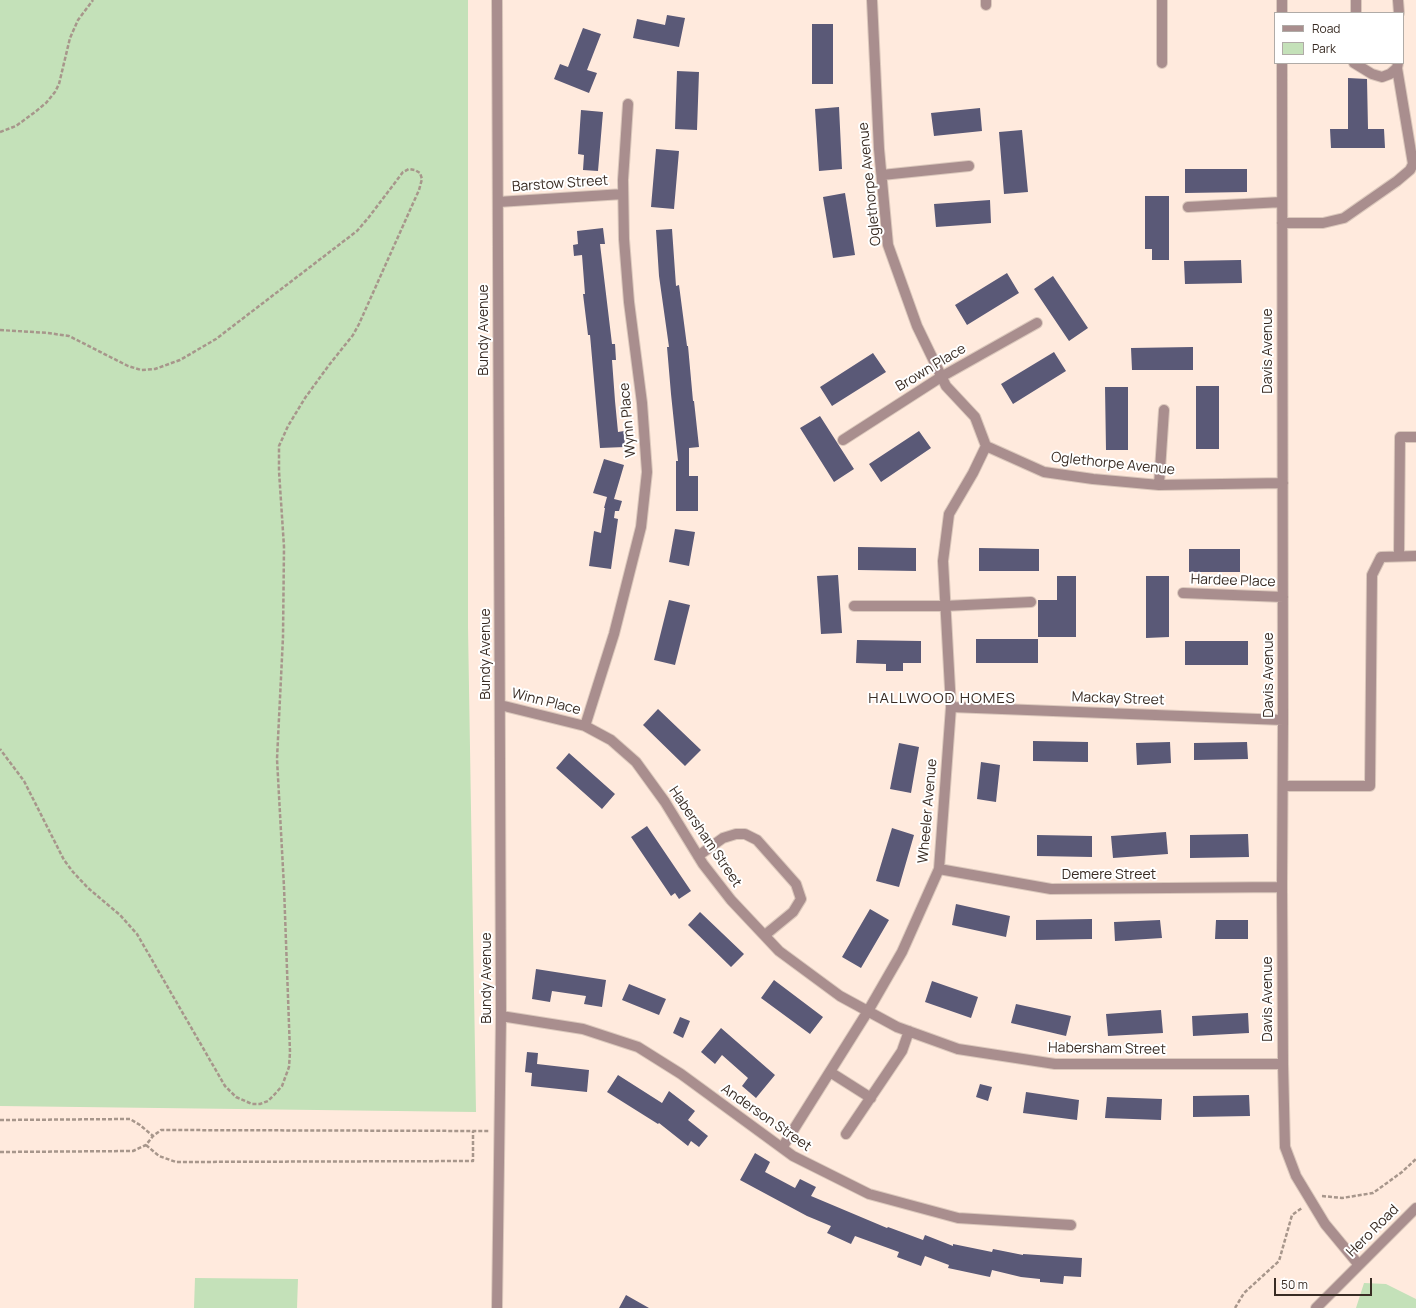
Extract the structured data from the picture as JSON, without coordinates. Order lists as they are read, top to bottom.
{
  "streets": {
    "street": [
      "Barstow Street",
      "Oglethorpe Avenue",
      "Bundy Avenue",
      "Davis Avenue",
      "Brown Place",
      "Wynn Place",
      "Hardee Place",
      "Mackay Street",
      "Winn Place",
      "Wheeler Avenue",
      "Habersham Street",
      "Demere Street",
      "Anderson Street",
      "Hero Road"
    ]
  },
  "crossings": [
    ["Barstow Street", "Bundy Avenue"],
    ["Barstow Street", "Wynn Place"],
    ["Oglethorpe Avenue", "Davis Avenue"],
    ["Oglethorpe Avenue", "Brown Place"],
    ["Oglethorpe Avenue", "Wheeler Avenue"],
    ["Bundy Avenue", "Winn Place"],
    ["Bundy Avenue", "Anderson Street"],
    ["Davis Avenue", "Hardee Place"],
    ["Davis Avenue", "Mackay Street"],
    ["Davis Avenue", "Habersham Street"],
    ["Davis Avenue", "Demere Street"],
    ["Davis Avenue", "Hero Road"],
    ["Wynn Place", "Winn Place"],
    ["Wynn Place", "Habersham Street"],
    ["Mackay Street", "Wheeler Avenue"],
    ["Winn Place", "Habersham Street"],
    ["Wheeler Avenue", "Habersham Street"],
    ["Wheeler Avenue", "Demere Street"],
    ["Wheeler Avenue", "Anderson Street"]
  ],
  "districts": ["HALLWOOD HOMES"],
  "legend": ["Road", "Park"],
  "scale_bar": "50 m"
}
